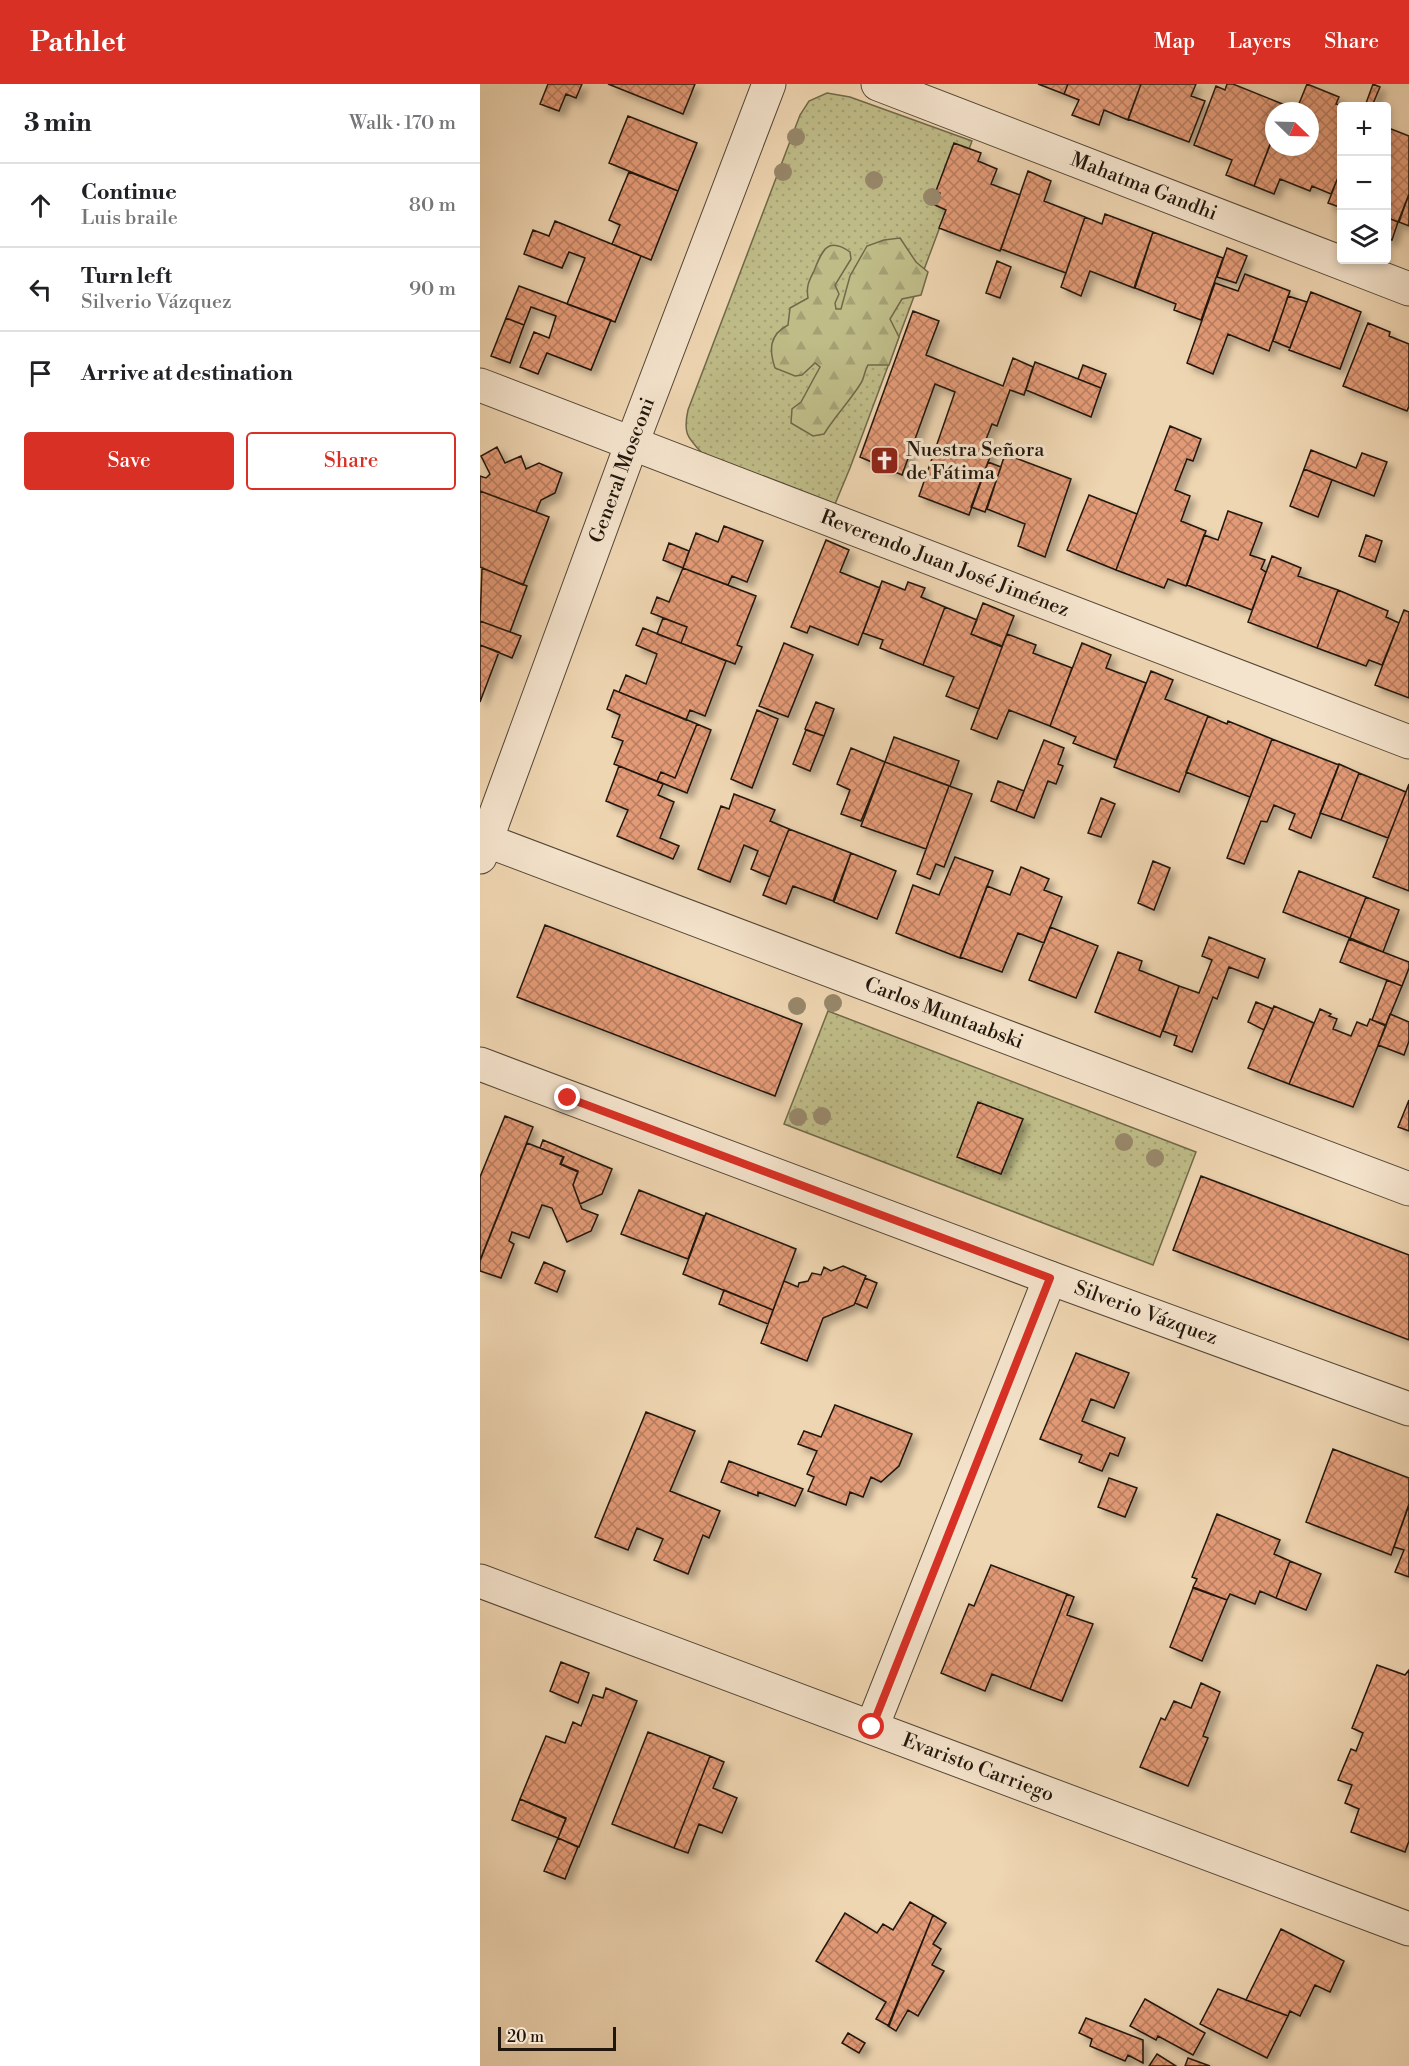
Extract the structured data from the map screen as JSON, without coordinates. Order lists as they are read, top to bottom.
{
  "streets": {
    "street": [
      "Mahatma Gandhi",
      "General Mosconi",
      "Reverendo Juan José Jiménez",
      "Carlos Muntaabski",
      "Silverio Vázquez",
      "Evaristo Carriego"
    ]
  },
  "crossings": [
    ["General Mosconi", "Reverendo Juan José Jiménez"],
    ["General Mosconi", "Carlos Muntaabski"]
  ],
  "places": {
    "church": ["Nuestra Señora de Fátima"]
  },
  "scale_bar": "20 m",
  "north": "bottom right",
  "page": {
    "header": "Pathlet",
    "nav": ["Map", "Layers", "Share"],
    "heading": ["3 min", "Walk · 170 m"],
    "map_buttons": ["+", "−"],
    "list": [
      ["Continue", "Luis braile", "80 m"],
      ["Turn left", "Silverio Vázquez", "90 m"],
      "Arrive at destination"
    ],
    "buttons": ["Save", "Share"],
    "scale": "20 m"
  }
}
